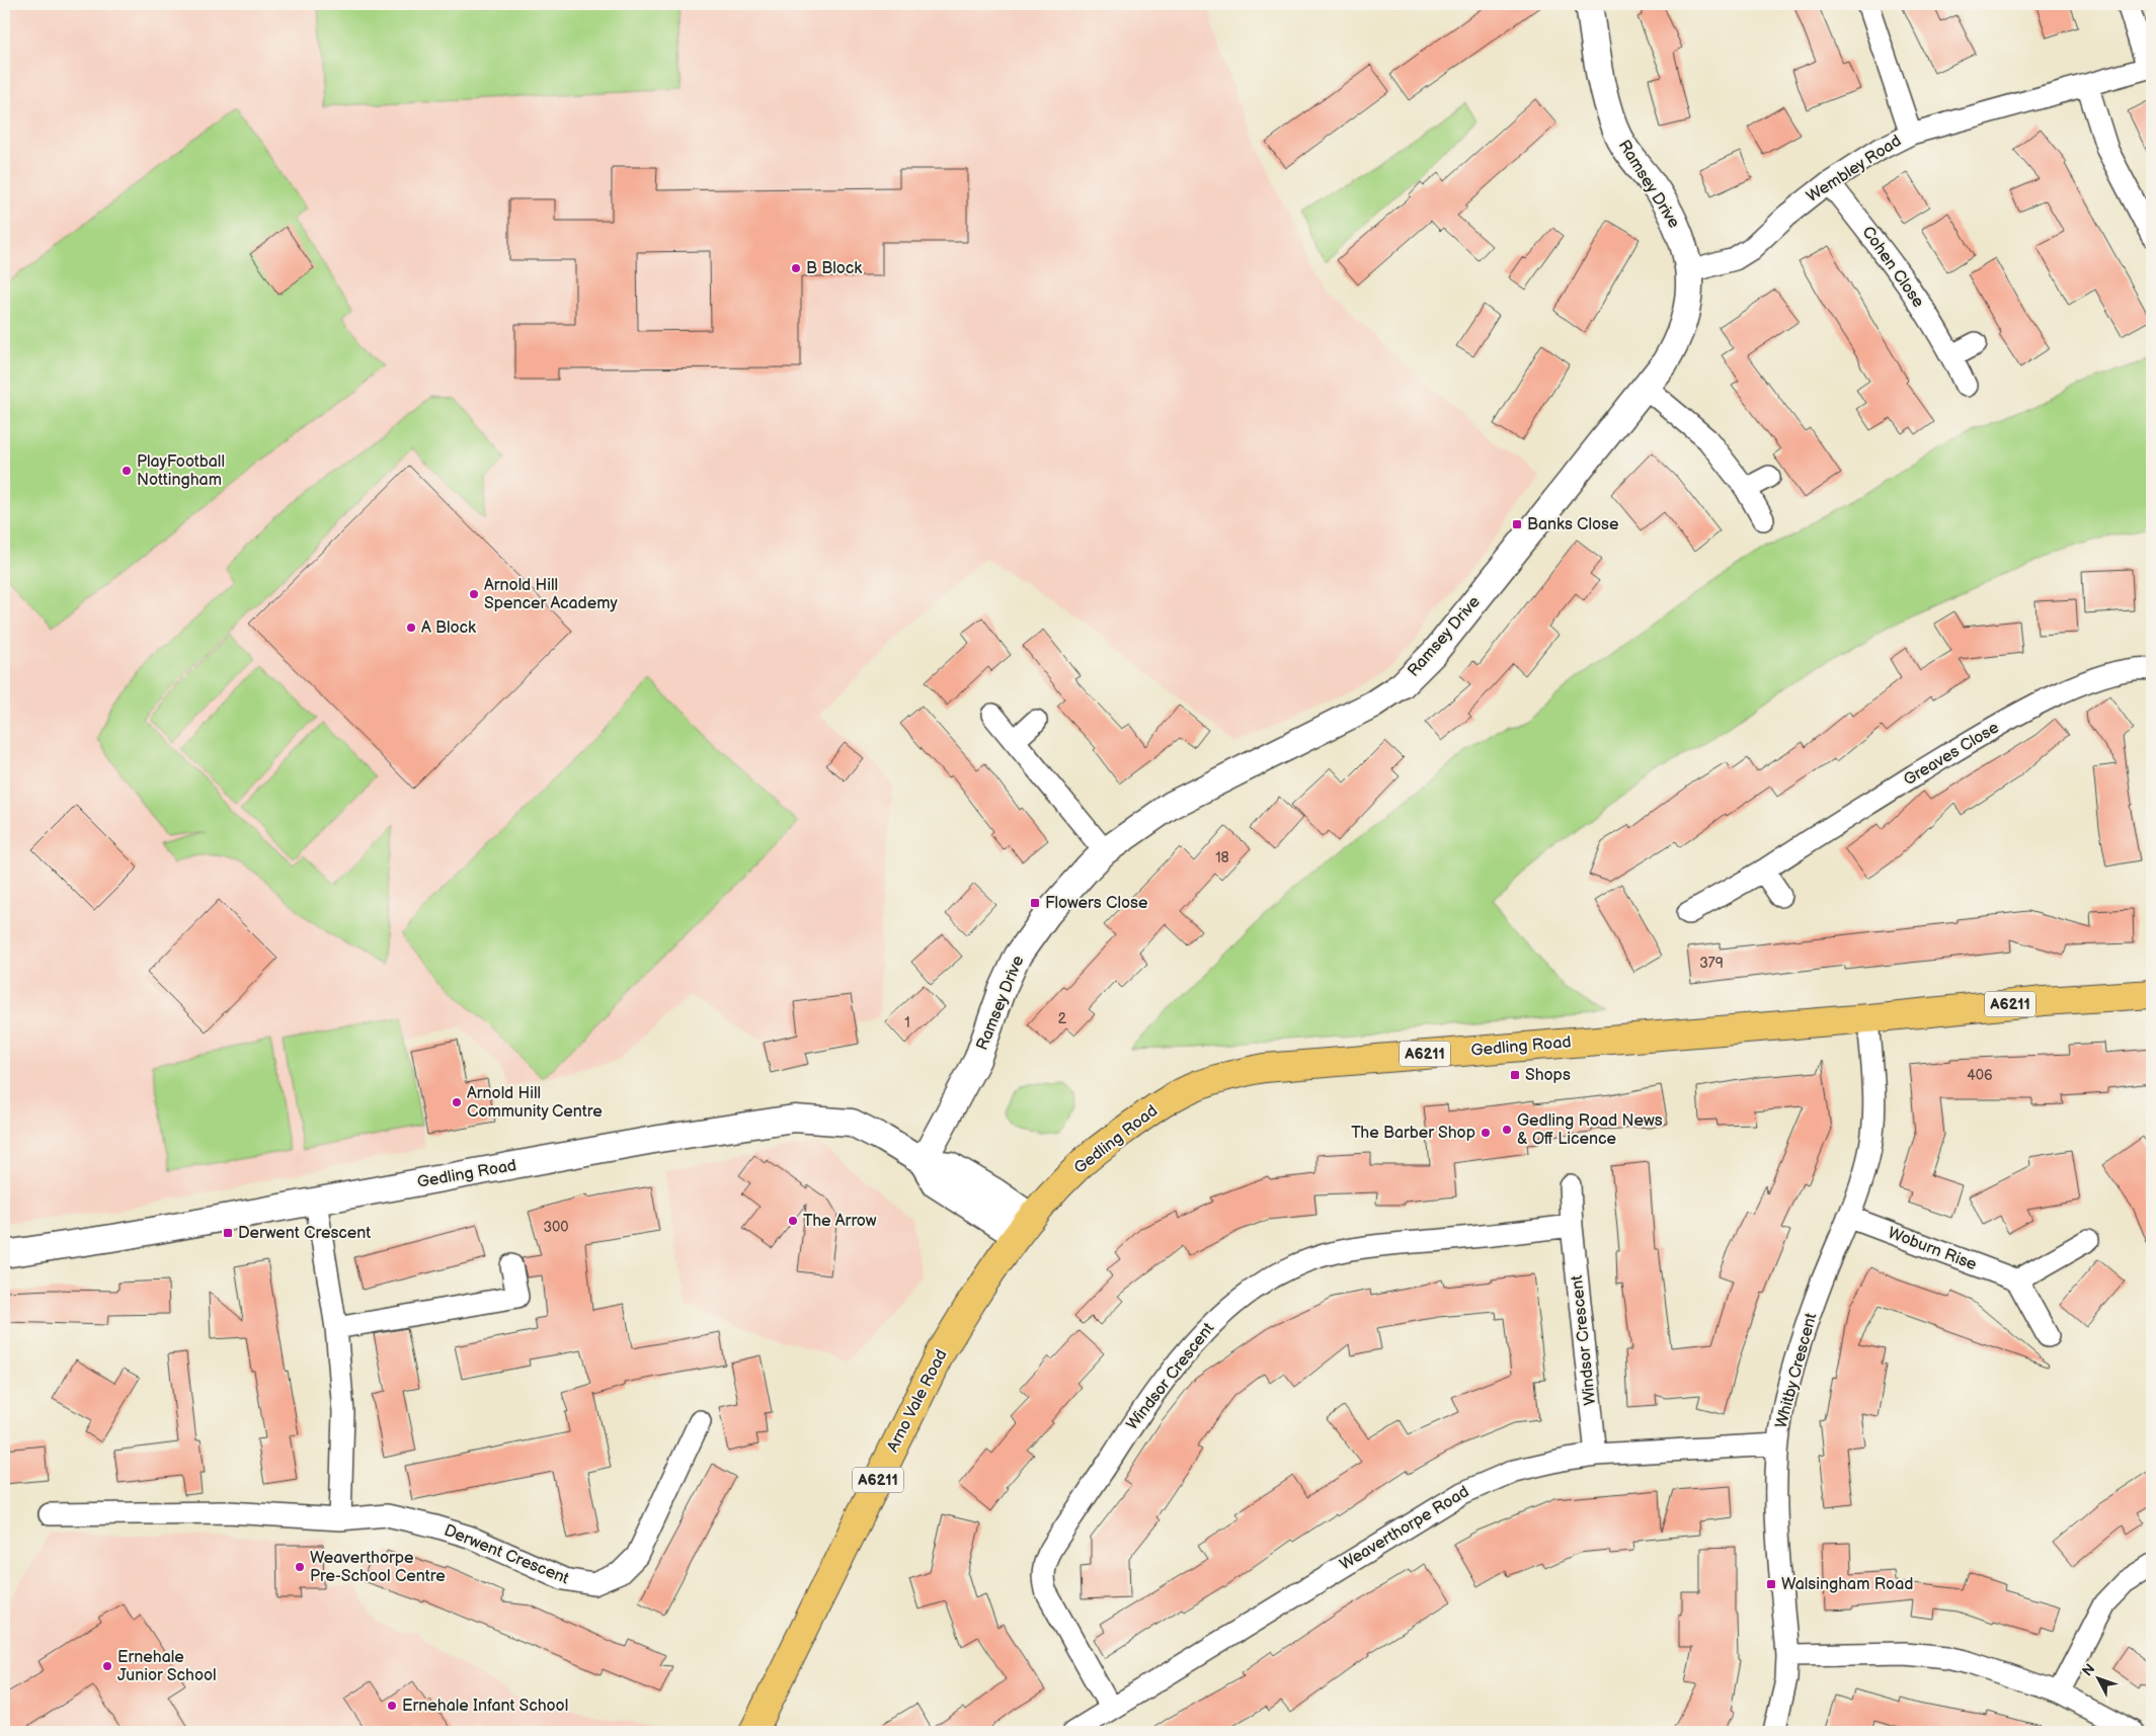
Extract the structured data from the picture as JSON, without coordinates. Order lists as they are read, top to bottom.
{
  "streets": {
    "main road": ["A6211", "Gedling Road", "Arno Vale Road"],
    "street": [
      "Wembley Road",
      "Ramsey Drive",
      "Cohen Close",
      "Greaves Close",
      "Woburn Rise",
      "Windsor Crescent",
      "Whitby Crescent",
      "Weaverthorpe Road",
      "Derwent Crescent"
    ]
  },
  "crossings": [
    ["Wembley Road", "Ramsey Drive"],
    ["Wembley Road", "Cohen Close"],
    ["Ramsey Drive", "Gedling Road"],
    ["Gedling Road", "Whitby Crescent"],
    ["Gedling Road", "Arno Vale Road"],
    ["Woburn Rise", "Whitby Crescent"],
    ["Windsor Crescent", "Weaverthorpe Road"],
    ["Whitby Crescent", "Weaverthorpe Road"]
  ],
  "places": {
    "other": [
      "B Block",
      "PlayFootball Nottingham",
      "Arnold Hill Spencer Academy",
      "A Block",
      "Arnold Hill Community Centre",
      "Gedling Road News & Off Licence",
      "The Barber Shop",
      "The Arrow",
      "Weaverthorpe Pre-School Centre",
      "Ernehale Junior School",
      "Ernehale Infant School"
    ],
    "transit": [
      "Banks Close",
      "Flowers Close",
      "Shops",
      "Derwent Crescent",
      "Walsingham Road"
    ]
  },
  "house_numbers": [
    "18",
    "379",
    "2",
    "1",
    "406",
    "300"
  ],
  "north": "top left"
}
